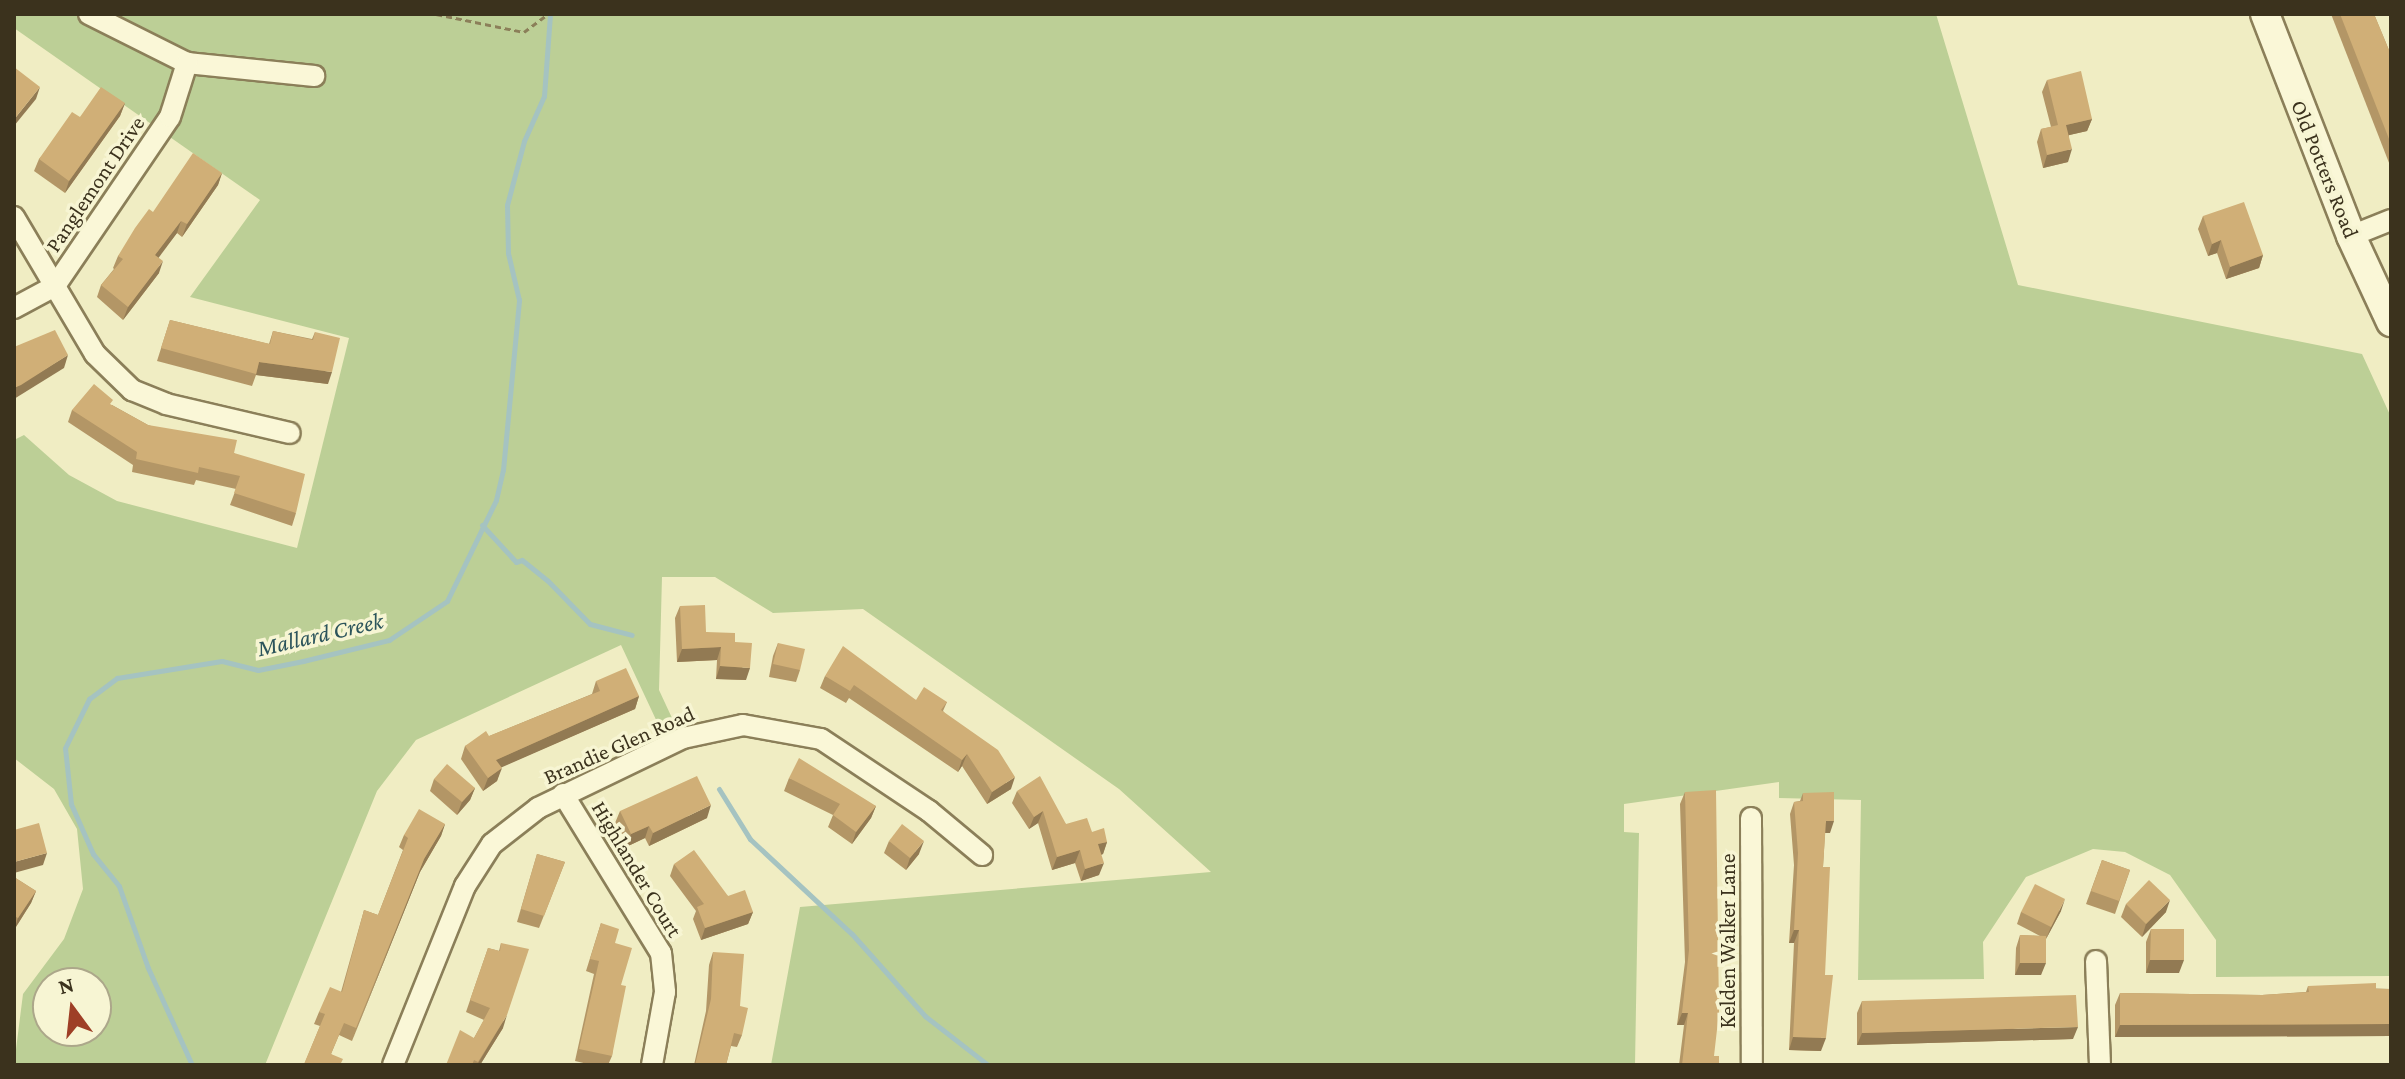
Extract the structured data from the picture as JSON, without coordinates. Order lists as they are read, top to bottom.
{
  "streets": {
    "street": [
      "Old Potters Road",
      "Panglemont Drive",
      "Brandie Glen Road",
      "Highlander Court",
      "Kelden Walker Lane"
    ]
  },
  "crossings": [
    ["Brandie Glen Road", "Highlander Court"]
  ],
  "water": ["Mallard Creek"],
  "north": "top"
}
